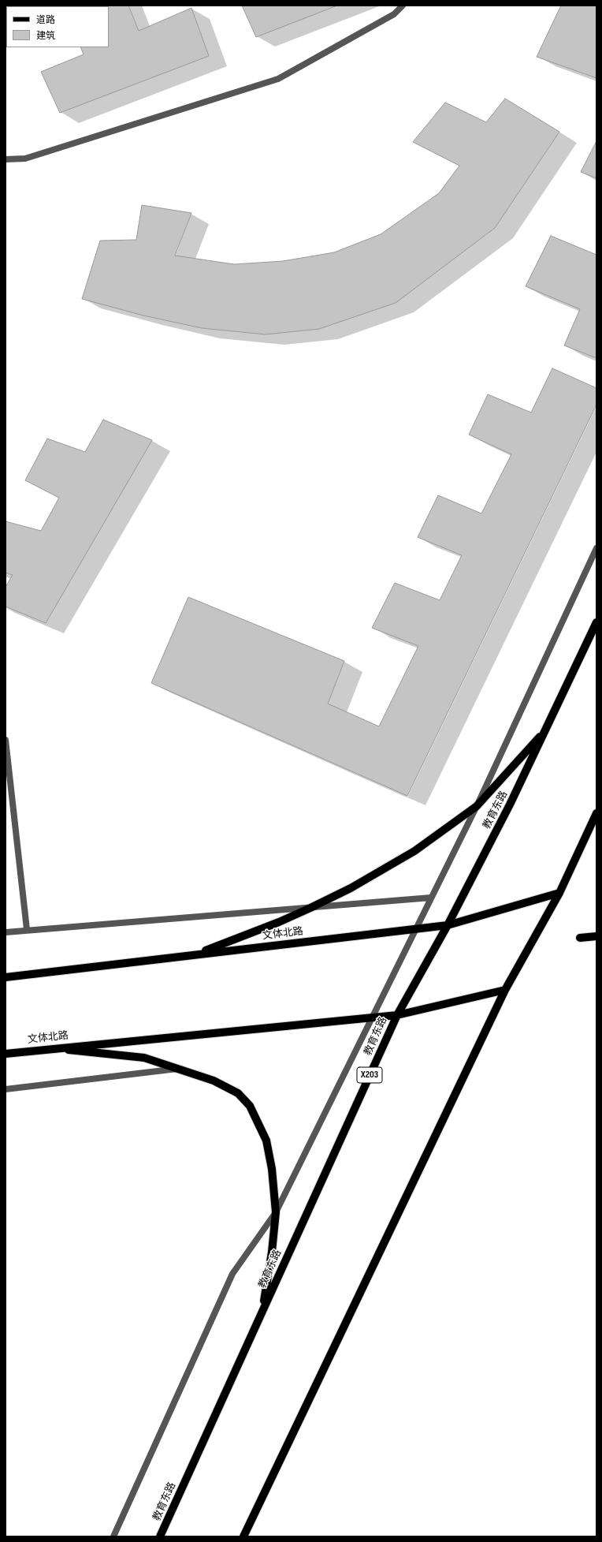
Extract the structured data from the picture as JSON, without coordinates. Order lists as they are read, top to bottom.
{
  "streets": {
    "main road": ["教育东路", "文体北路", "X203"]
  },
  "crossings": [
    ["教育东路", "文体北路"]
  ],
  "legend": ["道路", "建筑"]
}
